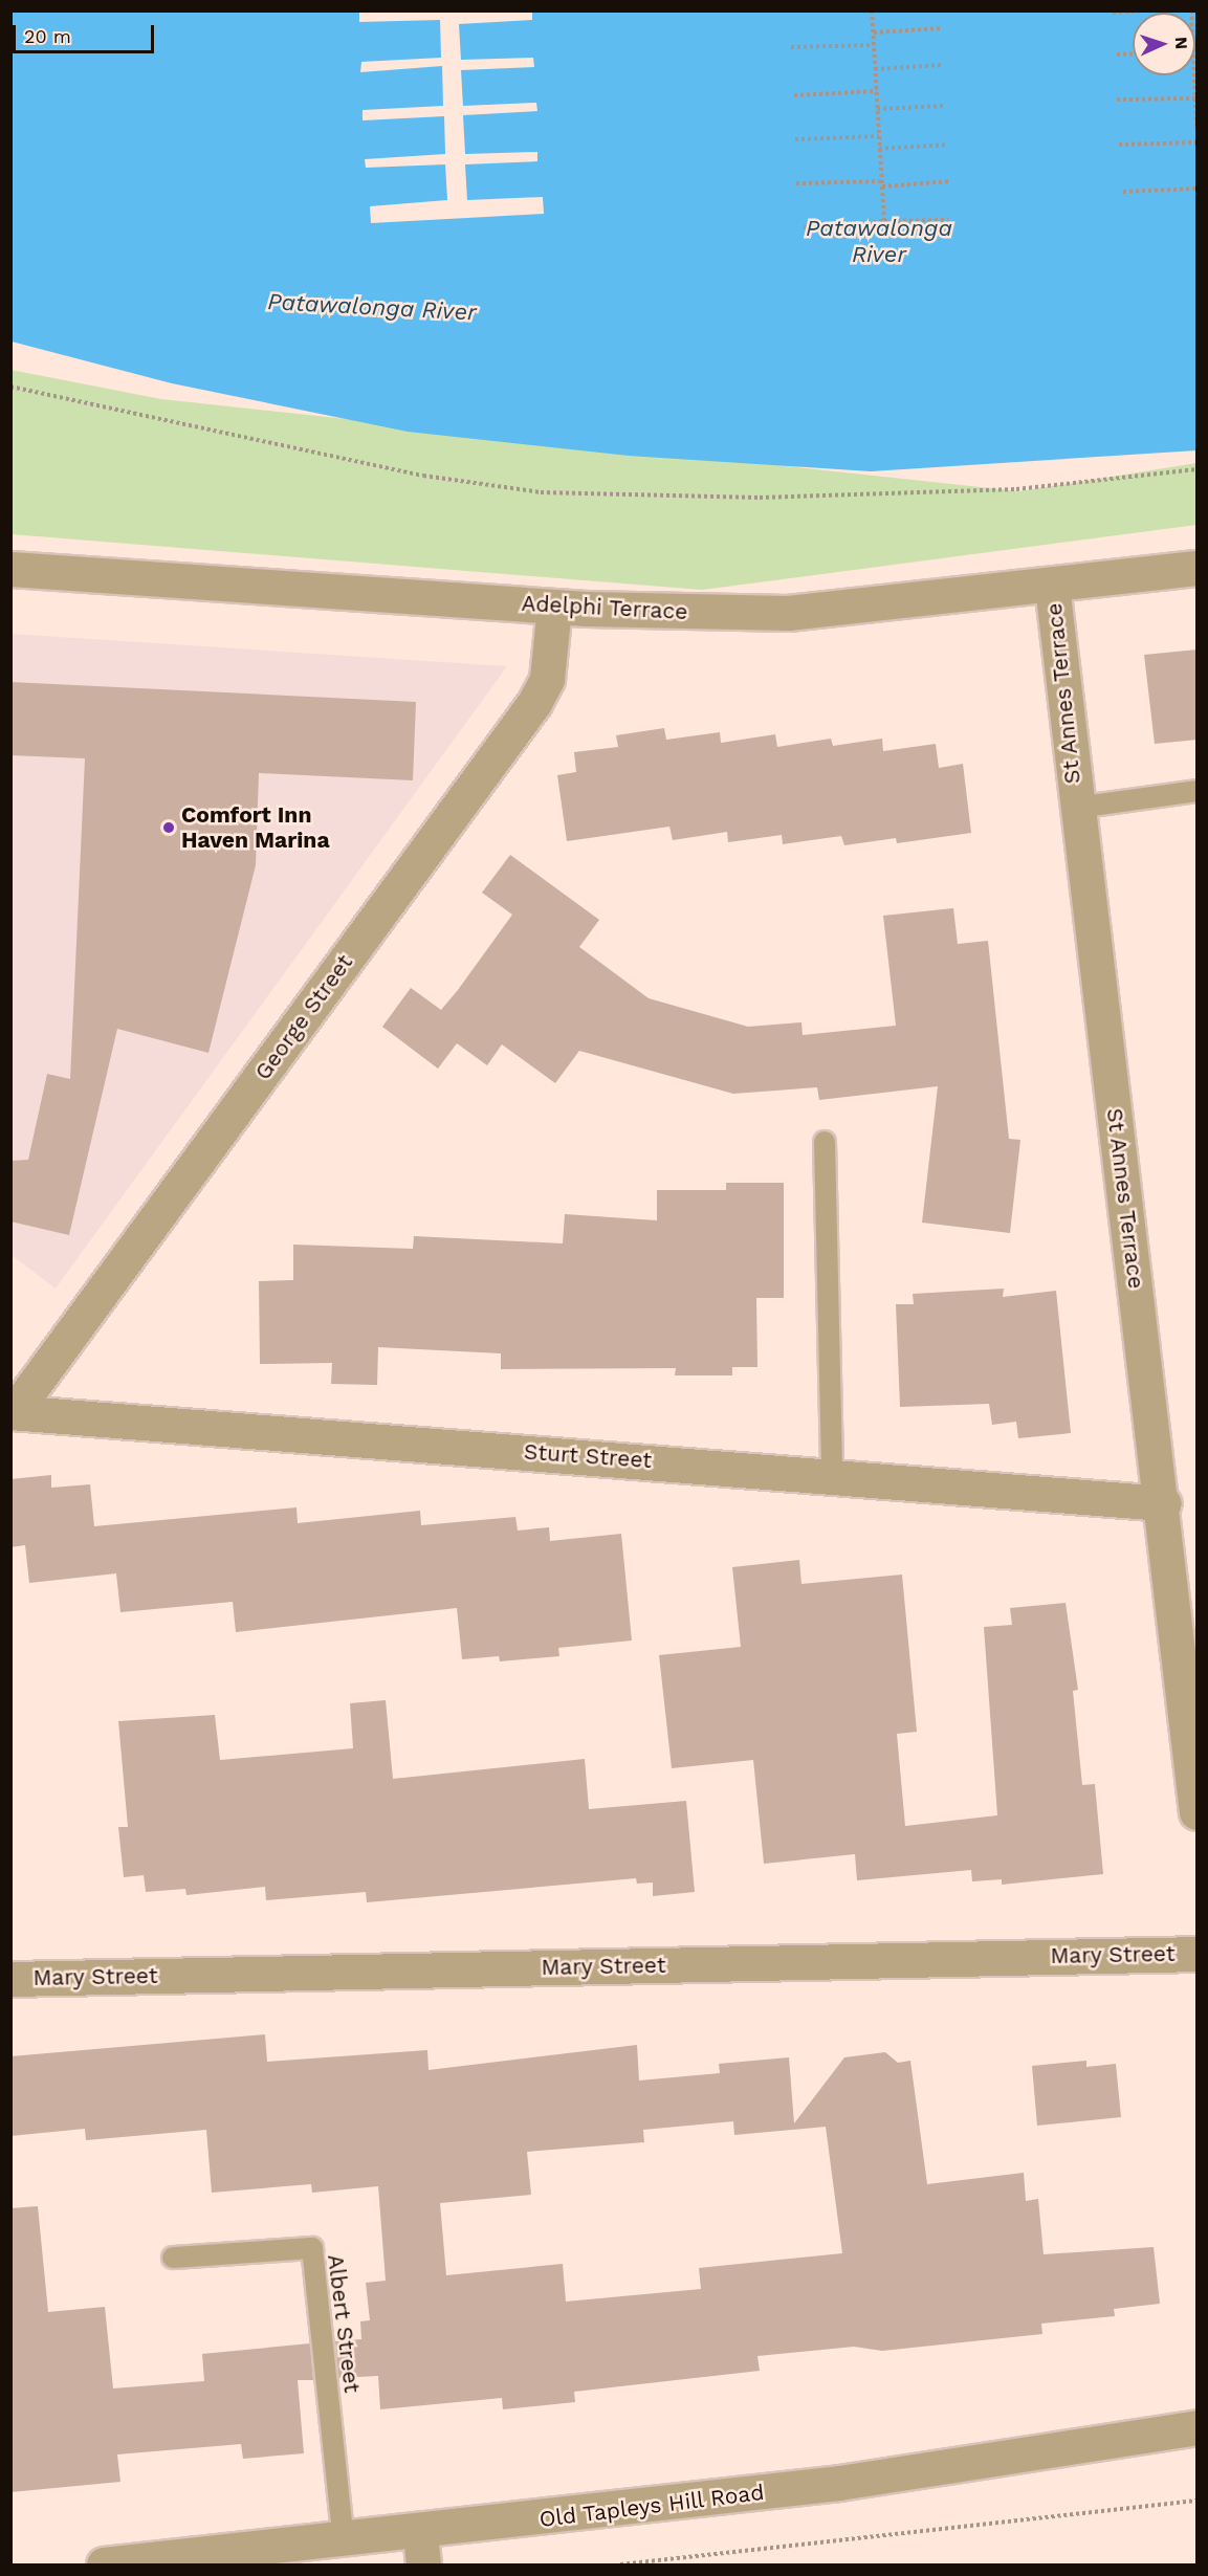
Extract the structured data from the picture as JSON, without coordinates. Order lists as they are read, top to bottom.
{
  "streets": {
    "street": [
      "Adelphi Terrace",
      "St Annes Terrace",
      "George Street",
      "Sturt Street",
      "Mary Street",
      "Old Tapleys Hill Road"
    ],
    "lane": ["Albert Street"]
  },
  "crossings": [
    ["Adelphi Terrace", "St Annes Terrace"],
    ["Adelphi Terrace", "George Street"],
    ["St Annes Terrace", "Sturt Street"],
    ["George Street", "Sturt Street"],
    ["Albert Street", "Old Tapleys Hill Road"]
  ],
  "water": ["Patawalonga River"],
  "places": ["Comfort Inn Haven Marina"],
  "scale_bar": "20 m",
  "north": "right"
}
